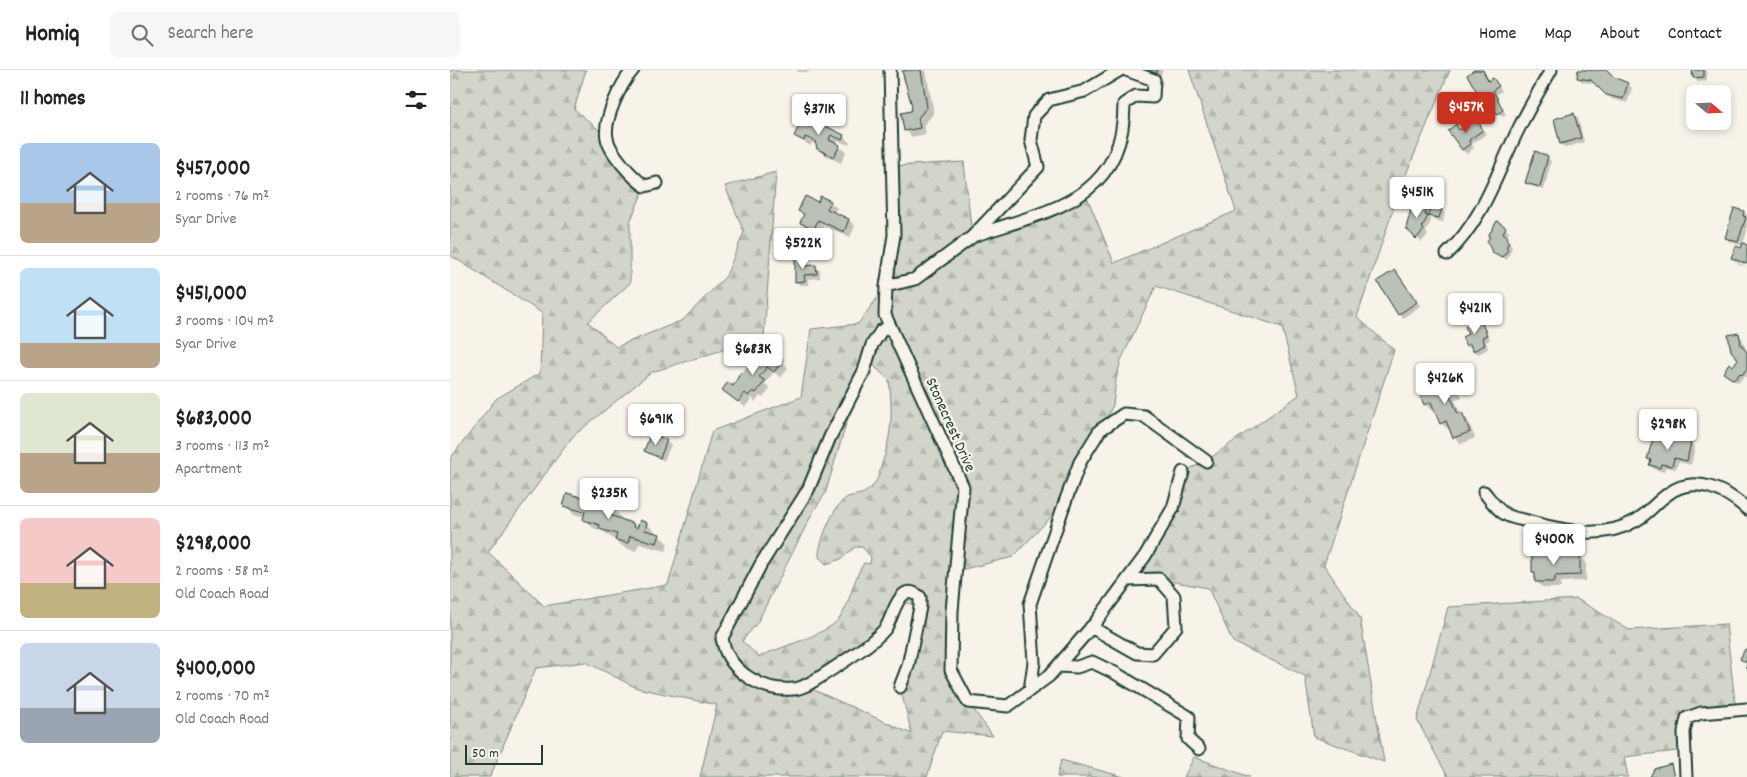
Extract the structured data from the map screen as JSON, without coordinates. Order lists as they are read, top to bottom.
{
  "streets": {
    "street": ["Stonecrest Drive"]
  },
  "scale_bar": "50 m",
  "north": "right",
  "page": {
    "header": "Homiq",
    "search": "Search here",
    "nav": [
      "Home",
      "Map",
      "About",
      "Contact"
    ],
    "heading": "11 homes",
    "price": [
      "$457K",
      "$371K",
      "$451K",
      "$522K",
      "$421K",
      "$683K",
      "$426K",
      "$691K",
      "$298K",
      "$235K",
      "$400K"
    ],
    "list": [
      {
        "name": "$457,000",
        "note": "2 rooms · 76 m² · Syar Drive"
      },
      {
        "name": "$451,000",
        "note": "3 rooms · 104 m² · Syar Drive"
      },
      {
        "name": "$683,000",
        "note": "3 rooms · 113 m² · Apartment"
      },
      {
        "name": "$298,000",
        "note": "2 rooms · 58 m² · Old Coach Road"
      },
      {
        "name": "$400,000",
        "note": "2 rooms · 70 m² · Old Coach Road"
      }
    ],
    "scale": "50 m"
  }
}
